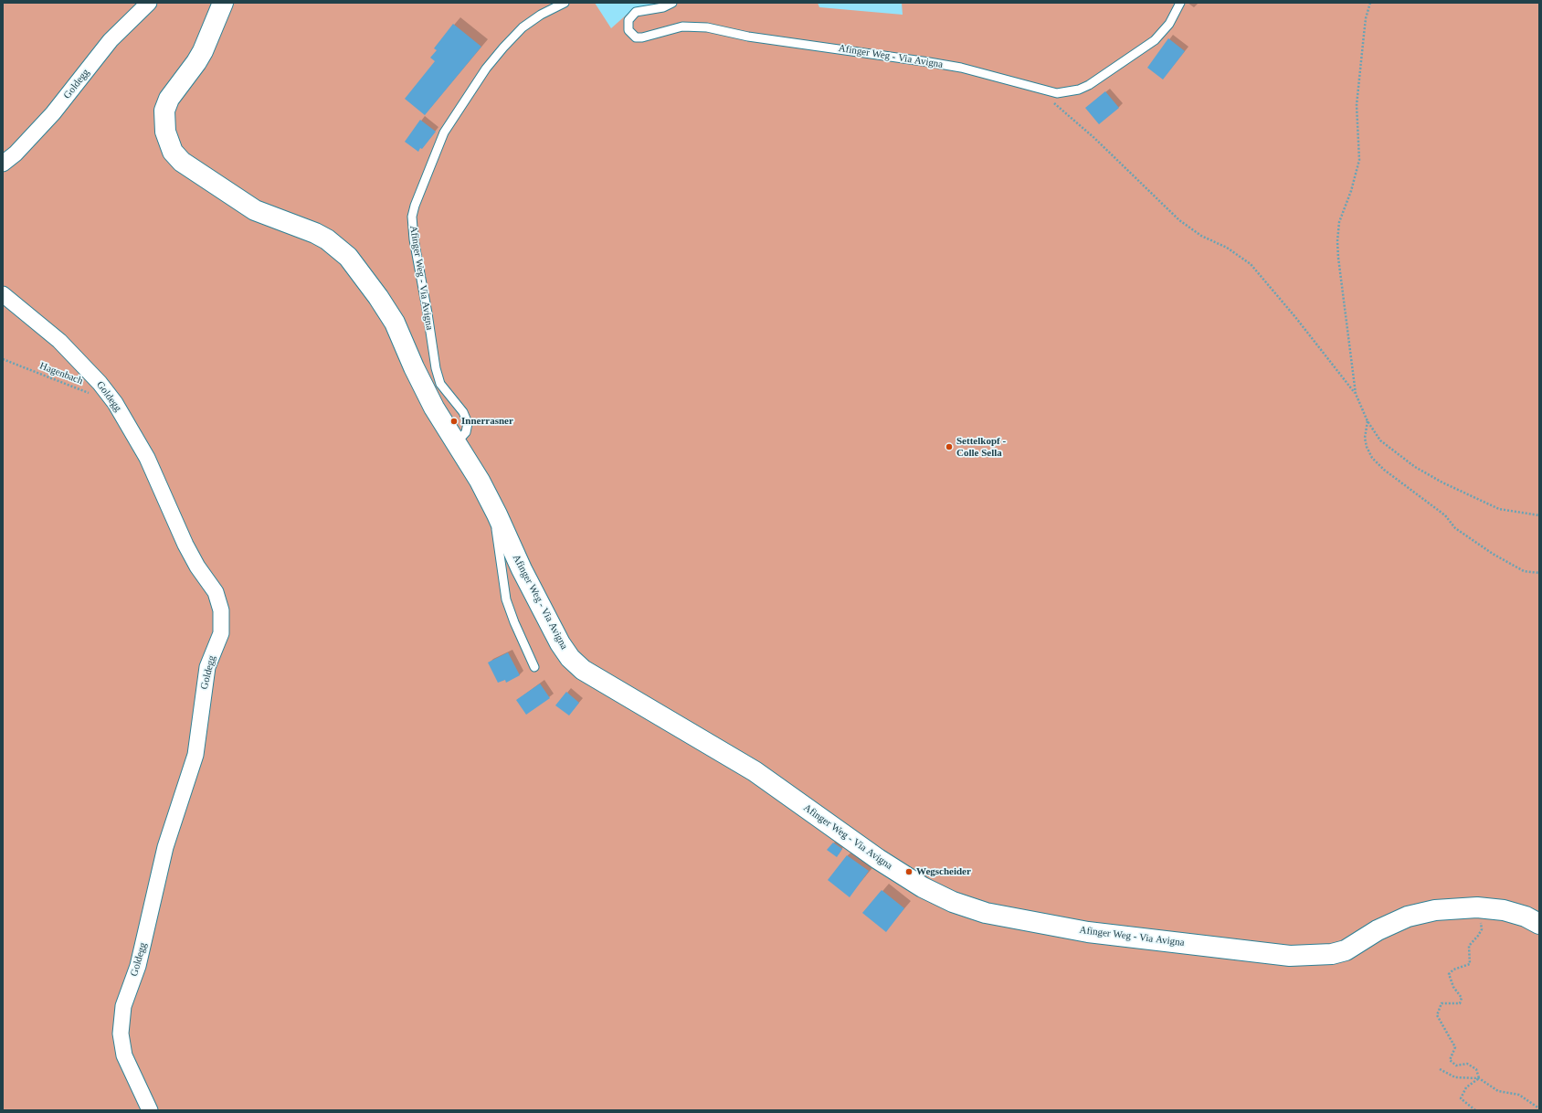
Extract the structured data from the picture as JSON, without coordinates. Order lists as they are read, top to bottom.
{
  "streets": {
    "street": ["Afinger Weg - Via Avigna", "Goldegg"],
    "path": ["Hagenbach"]
  },
  "crossings": [
    ["Goldegg", "Hagenbach"]
  ],
  "places": ["Innerrasner", "Settelkopf - Colle Sella", "Wegscheider"]
}
